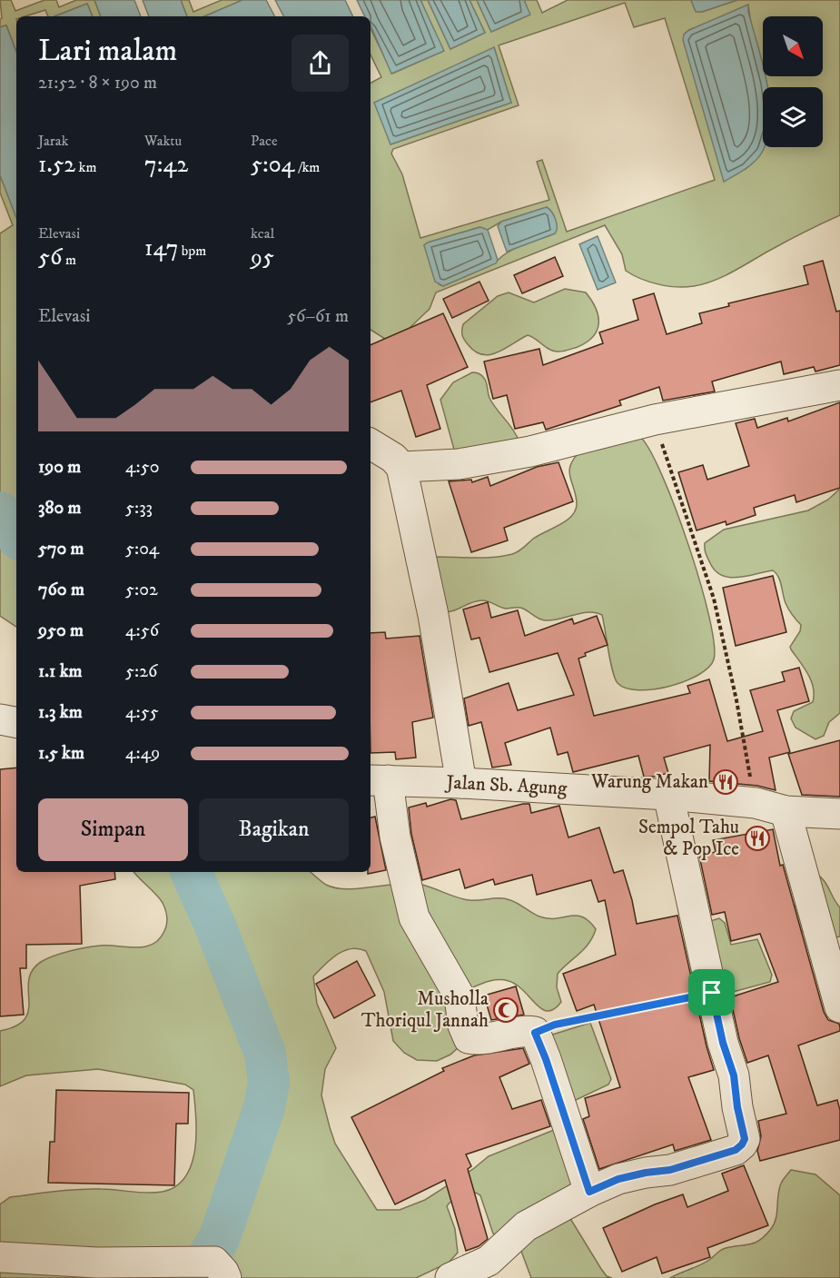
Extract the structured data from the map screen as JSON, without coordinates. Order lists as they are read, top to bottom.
{
  "streets": {
    "street": ["Jalan Sb. Agung"]
  },
  "places": {
    "restaurant": ["Warung Makan", "Sempol Tahu & Pop Ice"],
    "mosque": ["Musholla Thoriqul Jannah"]
  },
  "north": "bottom right",
  "page": {
    "heading": ["Lari malam", "21:52 · 8 × 190 m"],
    "stats": [
      ["Jarak", "1.52 km"],
      ["Waktu", "7:42"],
      ["Pace", "5:04 /km"],
      ["Elevasi", "56 m"],
      ["147 bpm"],
      ["kcal", "95"]
    ],
    "chart": ["Elevasi", "56–61 m"],
    "list": [
      {
        "name": "190 m",
        "note": "4:50"
      },
      {
        "name": "380 m",
        "note": "5:33"
      },
      {
        "name": "570 m",
        "note": "5:04"
      },
      {
        "name": "760 m",
        "note": "5:02"
      },
      {
        "name": "950 m",
        "note": "4:56"
      },
      {
        "name": "1.1 km",
        "note": "5:26"
      },
      {
        "name": "1.3 km",
        "note": "4:55"
      },
      {
        "name": "1.5 km",
        "note": "4:49"
      }
    ],
    "buttons": ["Simpan", "Bagikan"]
  }
}
